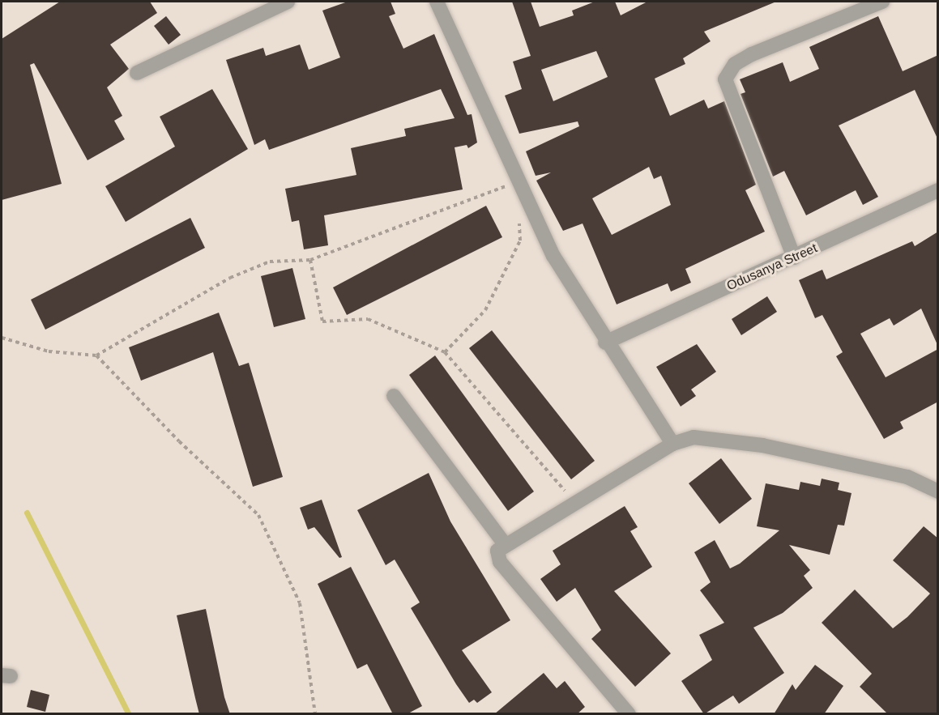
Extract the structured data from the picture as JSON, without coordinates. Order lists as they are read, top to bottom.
{
  "streets": {
    "street": ["Odusanya Street"]
  }
}
